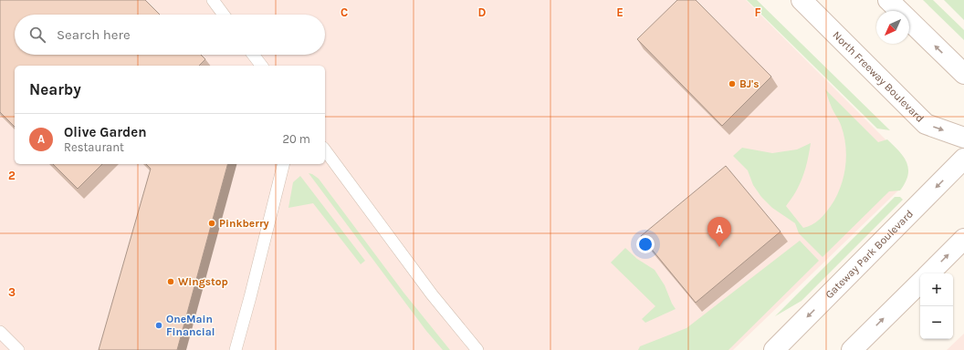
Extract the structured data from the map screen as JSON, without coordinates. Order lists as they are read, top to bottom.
{
  "streets": {
    "street": ["North Freeway Boulevard", "Gateway Park Boulevard"]
  },
  "places": [
    "BJ's",
    "Pinkberry",
    "Wingstop",
    "OneMain Financial"
  ],
  "north": "bottom left",
  "page": {
    "search": "Search here",
    "heading": "Nearby",
    "list": [
      {
        "mark": "A",
        "name": "Olive Garden",
        "note": "Restaurant",
        "value": "20 m"
      }
    ],
    "pins": "A",
    "map_buttons": ["+", "−"]
  },
  "grid": {
    "columns": [
      "C",
      "D",
      "E",
      "F"
    ],
    "rows": ["2", "3"]
  }
}
